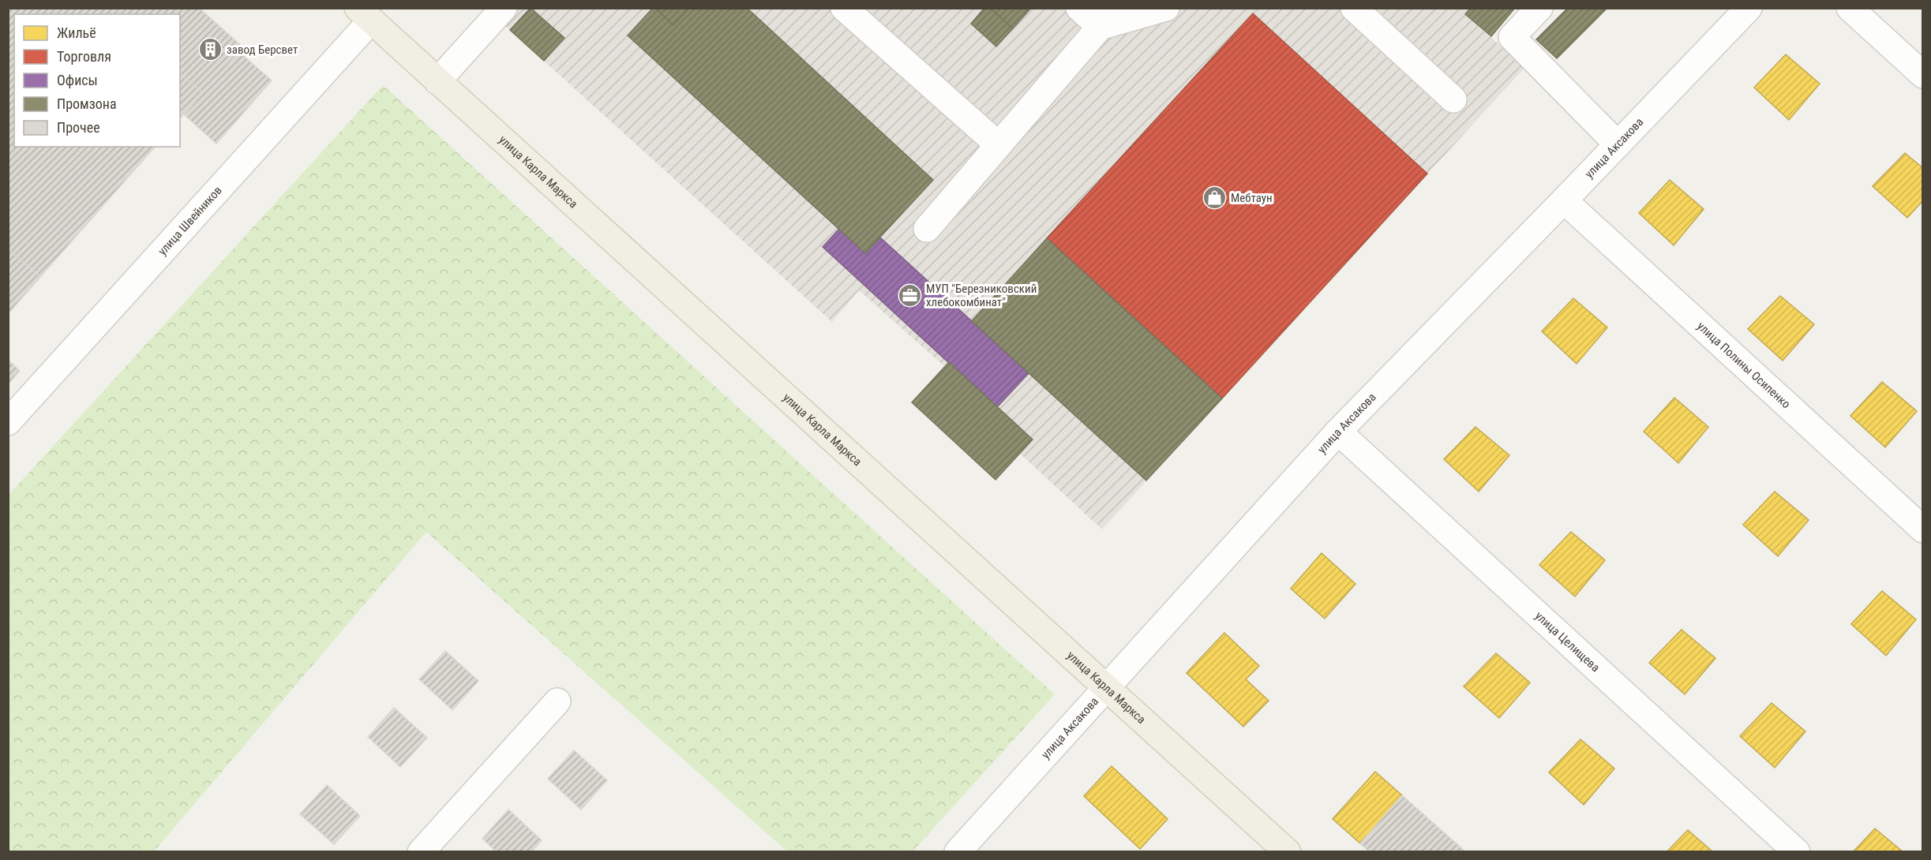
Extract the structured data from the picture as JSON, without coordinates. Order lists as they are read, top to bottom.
{
  "streets": {
    "main road": ["улица Карла Маркса"],
    "street": [
      "улица Аксакова",
      "улица Швейников",
      "улица Полины Осипенко",
      "улица Целищева"
    ]
  },
  "crossings": [
    ["улица Аксакова", "улица Карла Маркса"],
    ["улица Аксакова", "улица Полины Осипенко"],
    ["улица Аксакова", "улица Целищева"],
    ["улица Карла Маркса", "улица Швейников"]
  ],
  "places": {
    "building": ["завод Берсвет"],
    "shop": ["Мебтаун"],
    "office": ["МУП \"Березниковский хлебокомбинат\""]
  },
  "legend": [
    "Жильё",
    "Торговля",
    "Офисы",
    "Промзона",
    "Прочее"
  ]
}
